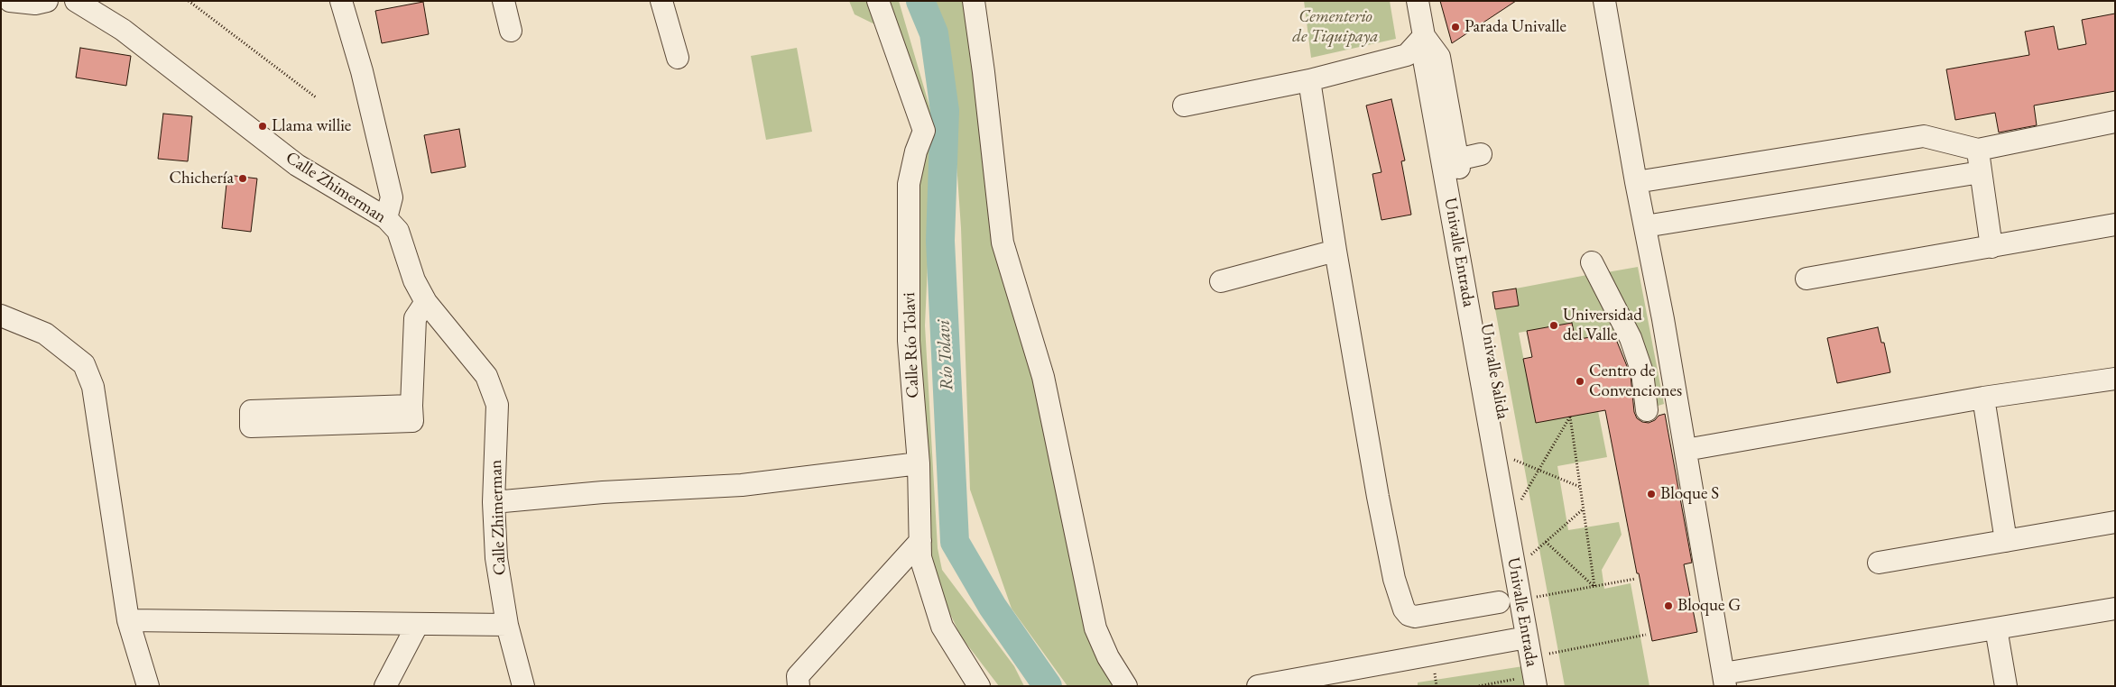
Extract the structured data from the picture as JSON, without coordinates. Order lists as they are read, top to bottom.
{
  "streets": {
    "street": [
      "Calle Zhimerman",
      "Univalle Entrada",
      "Calle Río Tolavi",
      "Univalle Salida"
    ]
  },
  "crossings": [
    ["Univalle Entrada", "Univalle Salida"]
  ],
  "water": ["Río Tolavi"],
  "parks": ["Cementerio de Tiquipaya"],
  "places": [
    "Parada Univalle",
    "Llama willie",
    "Chichería",
    "Universidad del Valle",
    "Centro de Convenciones",
    "Bloque S",
    "Bloque G"
  ]
}
